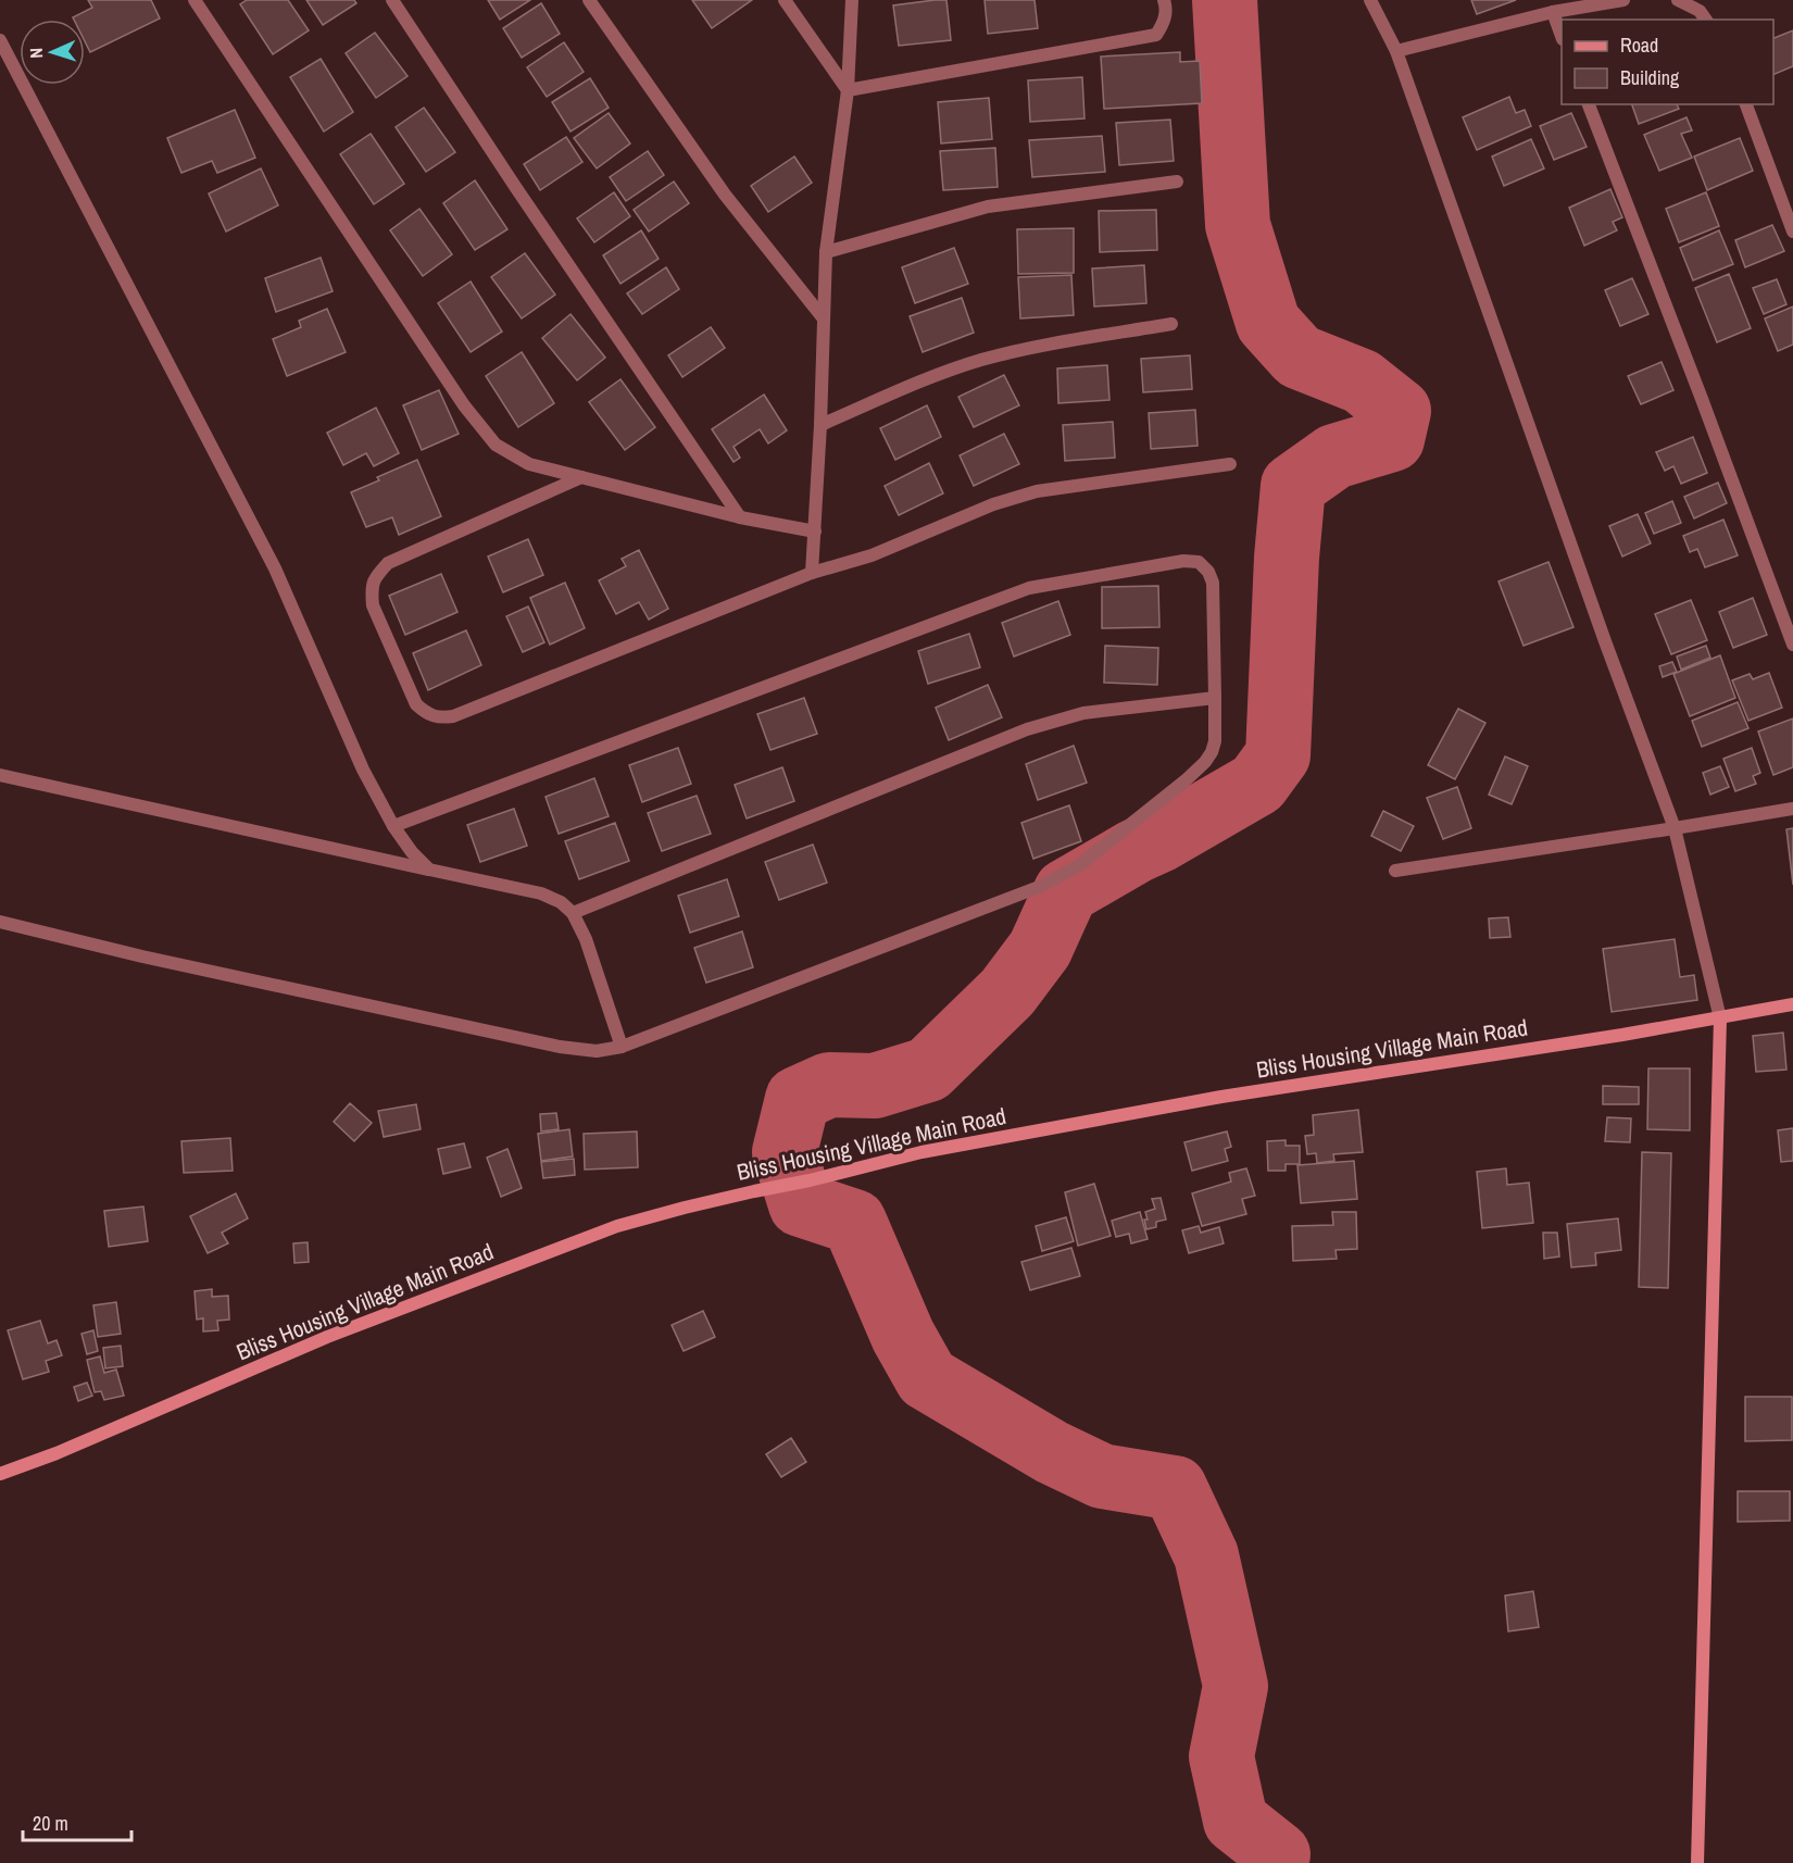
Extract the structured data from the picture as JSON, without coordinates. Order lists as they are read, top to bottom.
{
  "streets": {
    "street": ["Bliss Housing Village Main Road"]
  },
  "legend": ["Road", "Building"],
  "scale_bar": "20 m",
  "north": "left"
}
